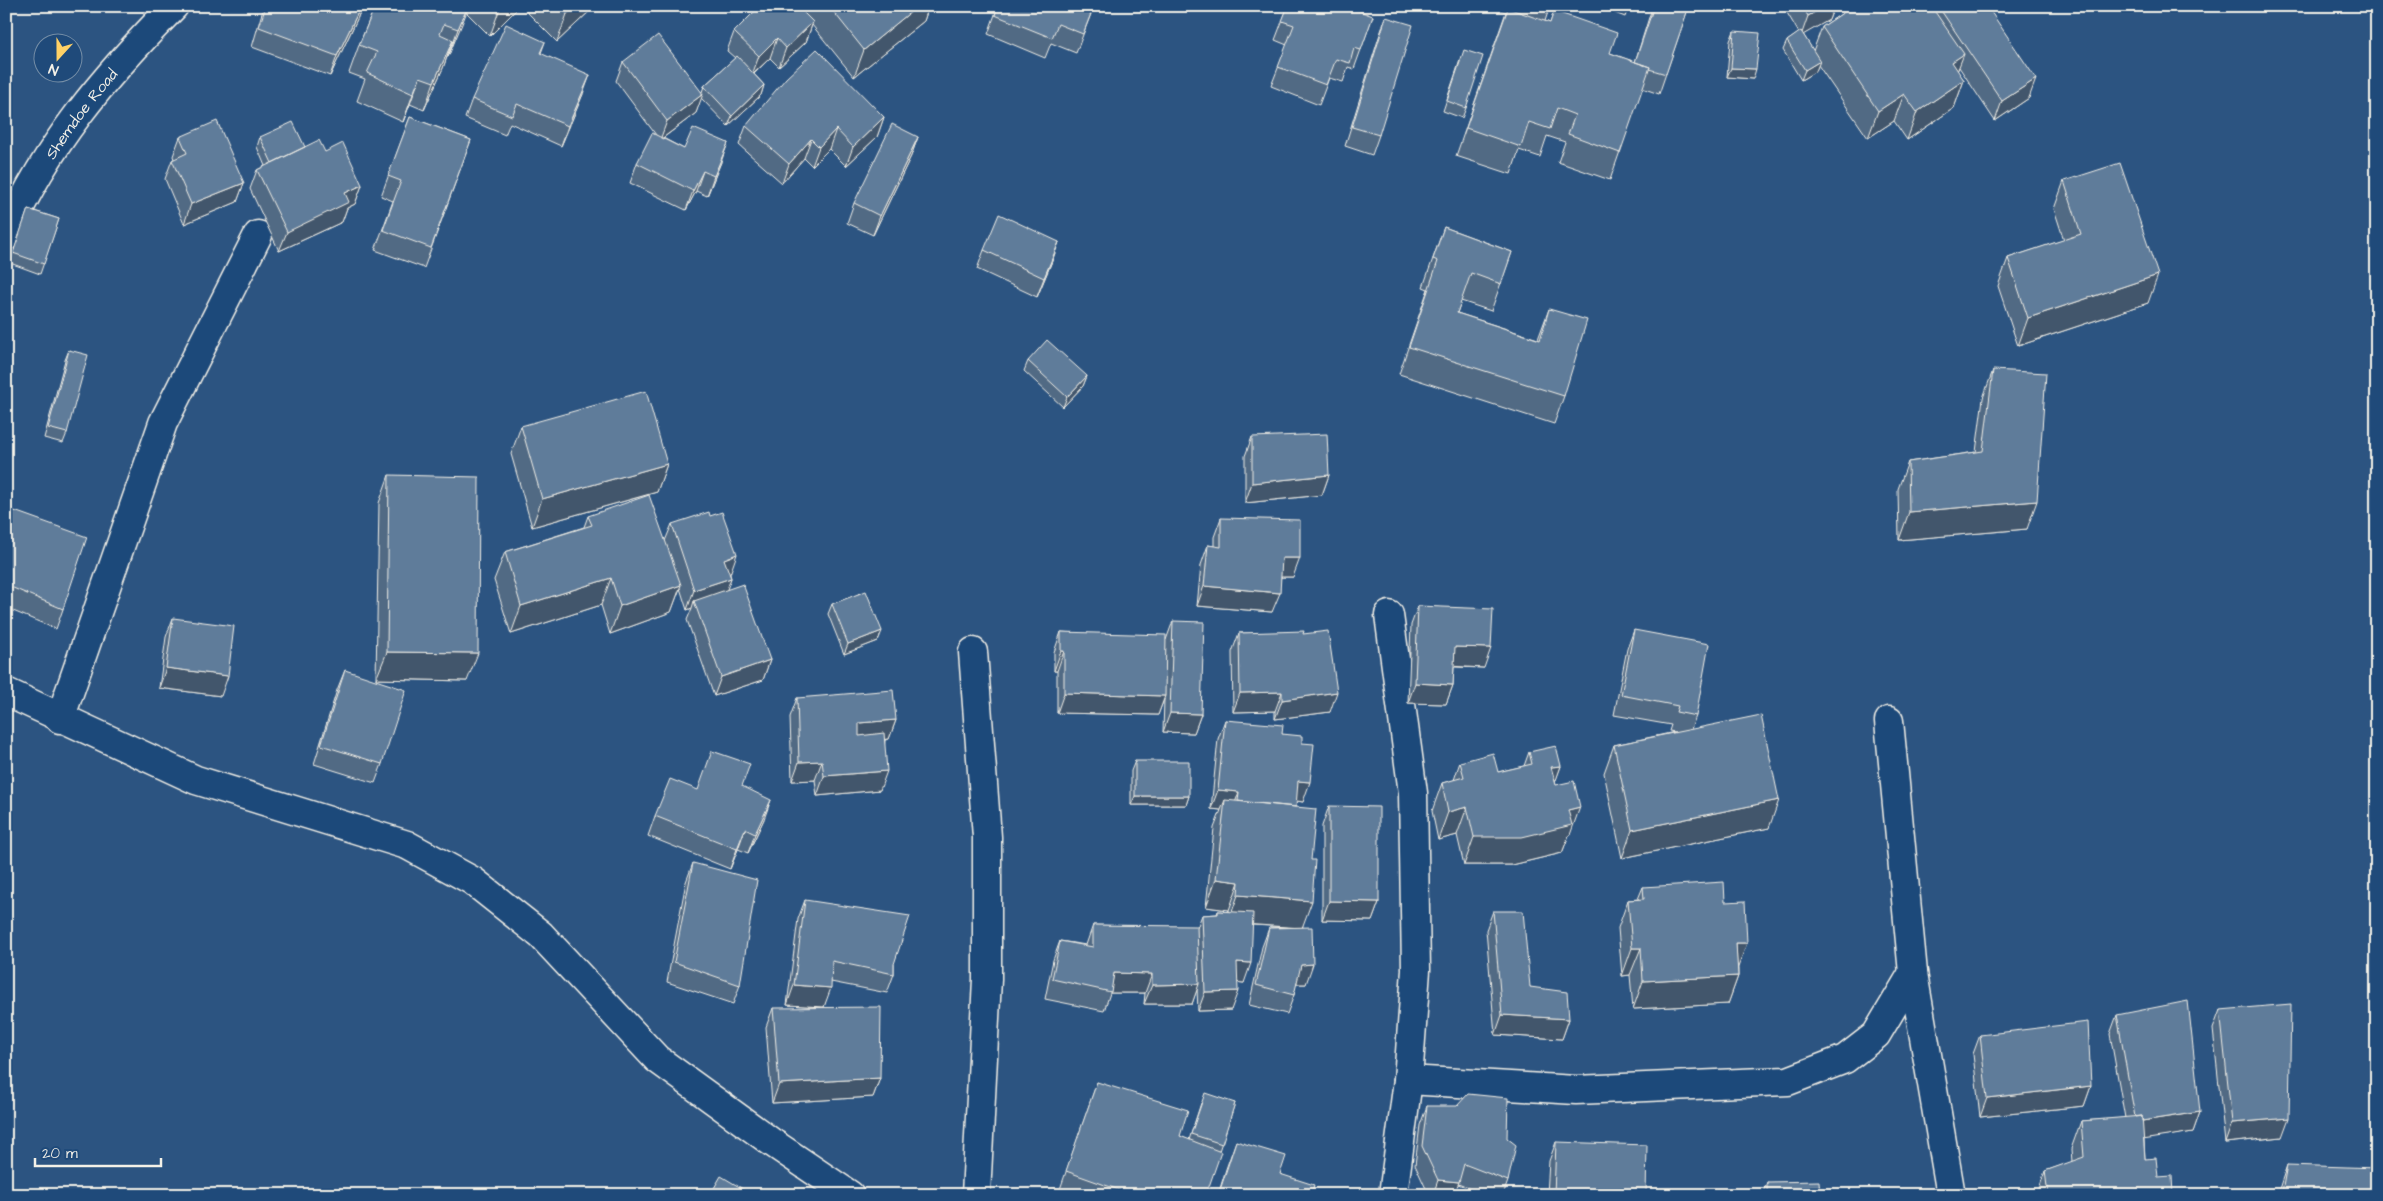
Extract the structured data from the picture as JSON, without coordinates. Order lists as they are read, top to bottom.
{
  "streets": {
    "street": ["Shemdoe Road"]
  },
  "scale_bar": "20 m",
  "north": "bottom"
}
